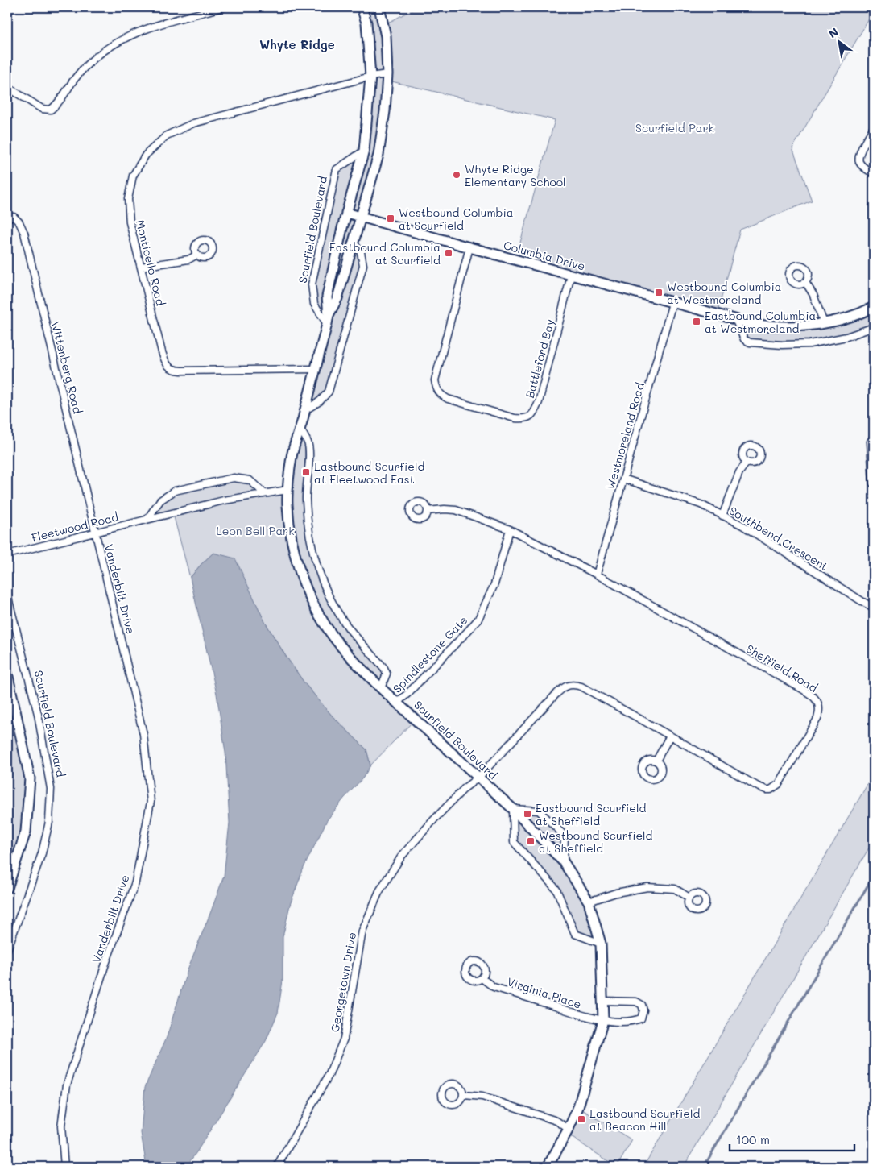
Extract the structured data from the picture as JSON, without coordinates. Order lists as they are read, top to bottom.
{
  "streets": {
    "street": [
      "Scurfield Boulevard",
      "Columbia Drive",
      "Monticello Road",
      "Battleford Bay",
      "Wittenberg Road",
      "Westmoreland Road",
      "Fleetwood Road",
      "Southbend Crescent",
      "Vanderbilt Drive",
      "Spindlestone Gate",
      "Sheffield Road",
      "Georgetown Drive",
      "Virginia Place"
    ]
  },
  "crossings": [
    ["Scurfield Boulevard", "Columbia Drive"],
    ["Scurfield Boulevard", "Monticello Road"],
    ["Scurfield Boulevard", "Fleetwood Road"],
    ["Scurfield Boulevard", "Spindlestone Gate"],
    ["Scurfield Boulevard", "Sheffield Road"],
    ["Scurfield Boulevard", "Georgetown Drive"],
    ["Scurfield Boulevard", "Virginia Place"],
    ["Columbia Drive", "Battleford Bay"],
    ["Columbia Drive", "Westmoreland Road"],
    ["Wittenberg Road", "Fleetwood Road"],
    ["Wittenberg Road", "Vanderbilt Drive"],
    ["Westmoreland Road", "Southbend Crescent"],
    ["Westmoreland Road", "Sheffield Road"],
    ["Fleetwood Road", "Vanderbilt Drive"],
    ["Spindlestone Gate", "Sheffield Road"],
    ["Sheffield Road", "Georgetown Drive"]
  ],
  "districts": ["Whyte Ridge"],
  "parks": ["Scurfield Park", "Leon Bell Park"],
  "places": {
    "other": ["Whyte Ridge Elementary School"],
    "transit": [
      "Westbound Columbia at Scurfield",
      "Eastbound Columbia at Scurfield",
      "Westbound Columbia at Westmoreland",
      "Eastbound Columbia at Westmoreland",
      "Eastbound Scurfield at Fleetwood East",
      "Eastbound Scurfield at Sheffield",
      "Westbound Scurfield at Sheffield",
      "Eastbound Scurfield at Beacon Hill"
    ]
  },
  "scale_bar": "100 m",
  "north": "top left"
}
